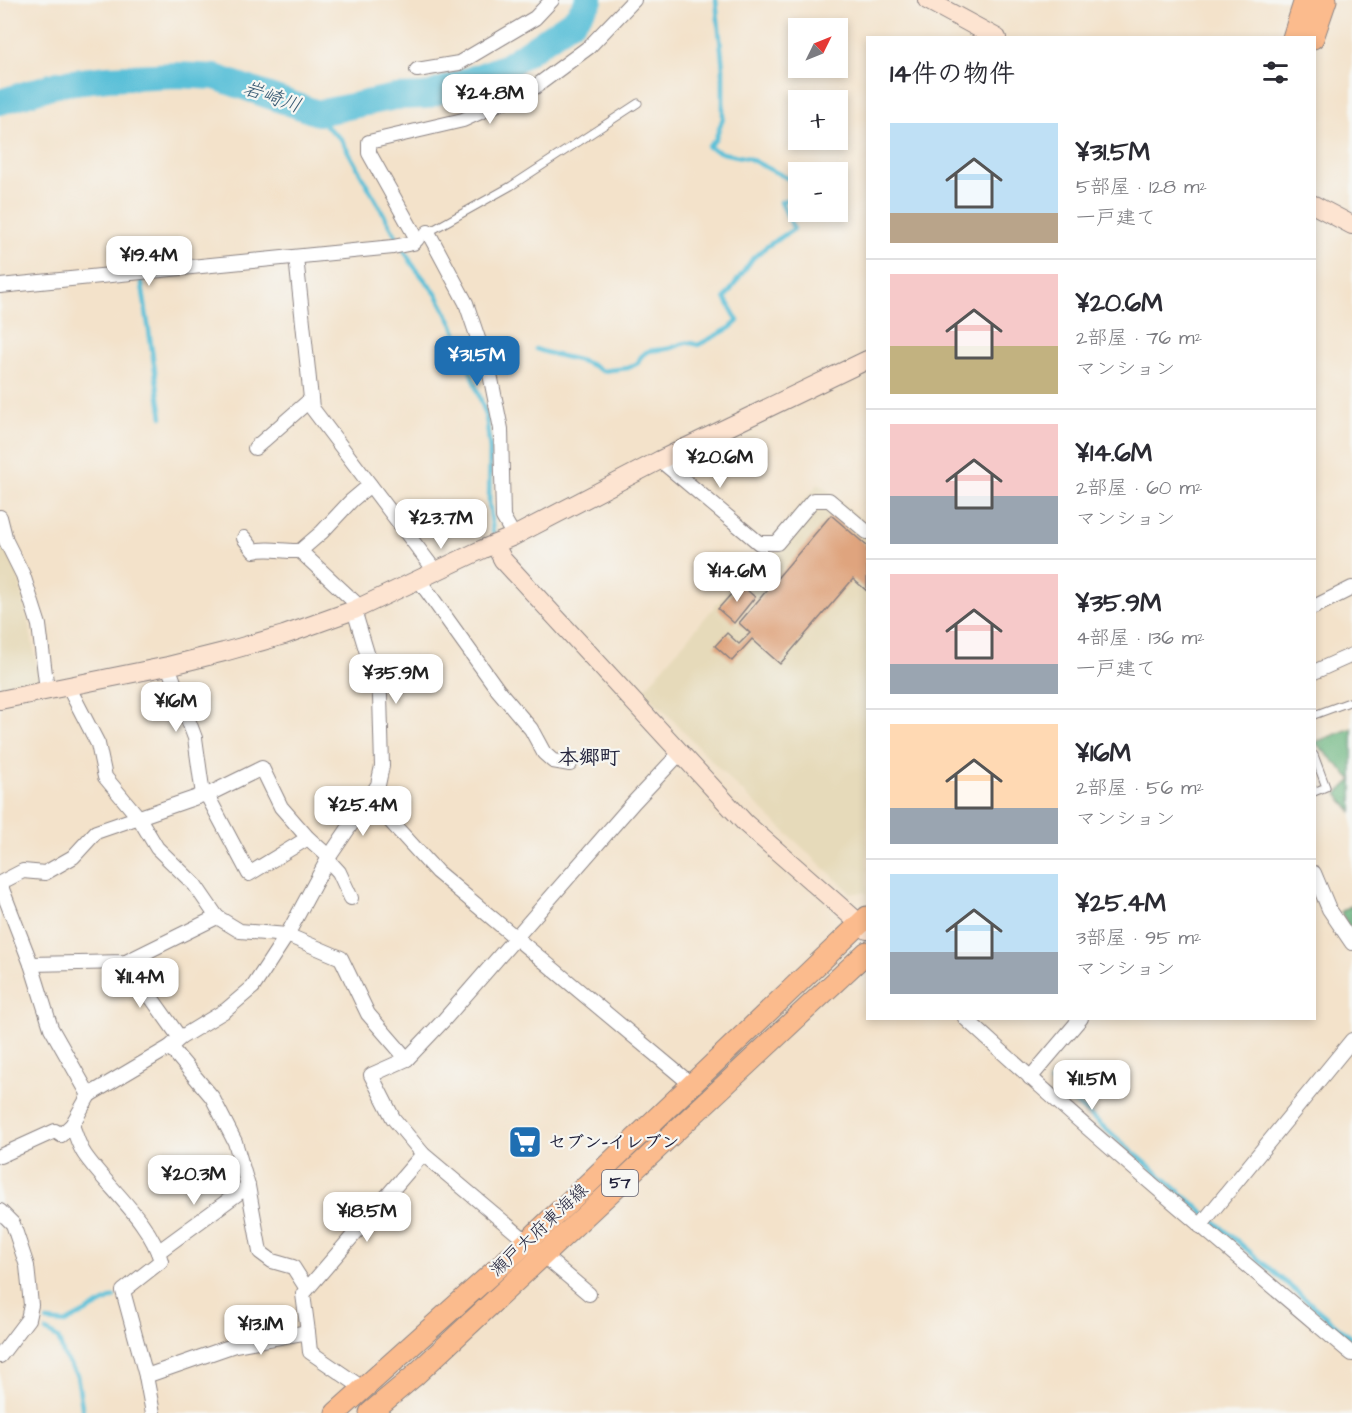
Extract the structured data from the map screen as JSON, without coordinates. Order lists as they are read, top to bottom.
{
  "streets": {
    "main road": ["57", "瀬戸大府東海線"]
  },
  "districts": ["本郷町"],
  "water": ["岩崎川"],
  "places": {
    "supermarket": ["セブン-イレブン"]
  },
  "north": "top right",
  "page": {
    "map_buttons": ["+", "−"],
    "heading": "14件の物件",
    "price": [
      "¥24.8M",
      "¥19.4M",
      "¥31.5M",
      "¥20.6M",
      "¥23.7M",
      "¥14.6M",
      "¥35.9M",
      "¥16M",
      "¥25.4M",
      "¥11.4M",
      "¥11.5M",
      "¥20.3M",
      "¥18.5M",
      "¥13.1M"
    ],
    "list": [
      {
        "name": "¥31.5M",
        "note": "5部屋 · 128 m² · 一戸建て"
      },
      {
        "name": "¥20.6M",
        "note": "2部屋 · 76 m² · マンション"
      },
      {
        "name": "¥14.6M",
        "note": "2部屋 · 60 m² · マンション"
      },
      {
        "name": "¥35.9M",
        "note": "4部屋 · 136 m² · 一戸建て"
      },
      {
        "name": "¥16M",
        "note": "2部屋 · 56 m² · マンション"
      },
      {
        "name": "¥25.4M",
        "note": "3部屋 · 95 m² · マンション"
      }
    ]
  }
}
